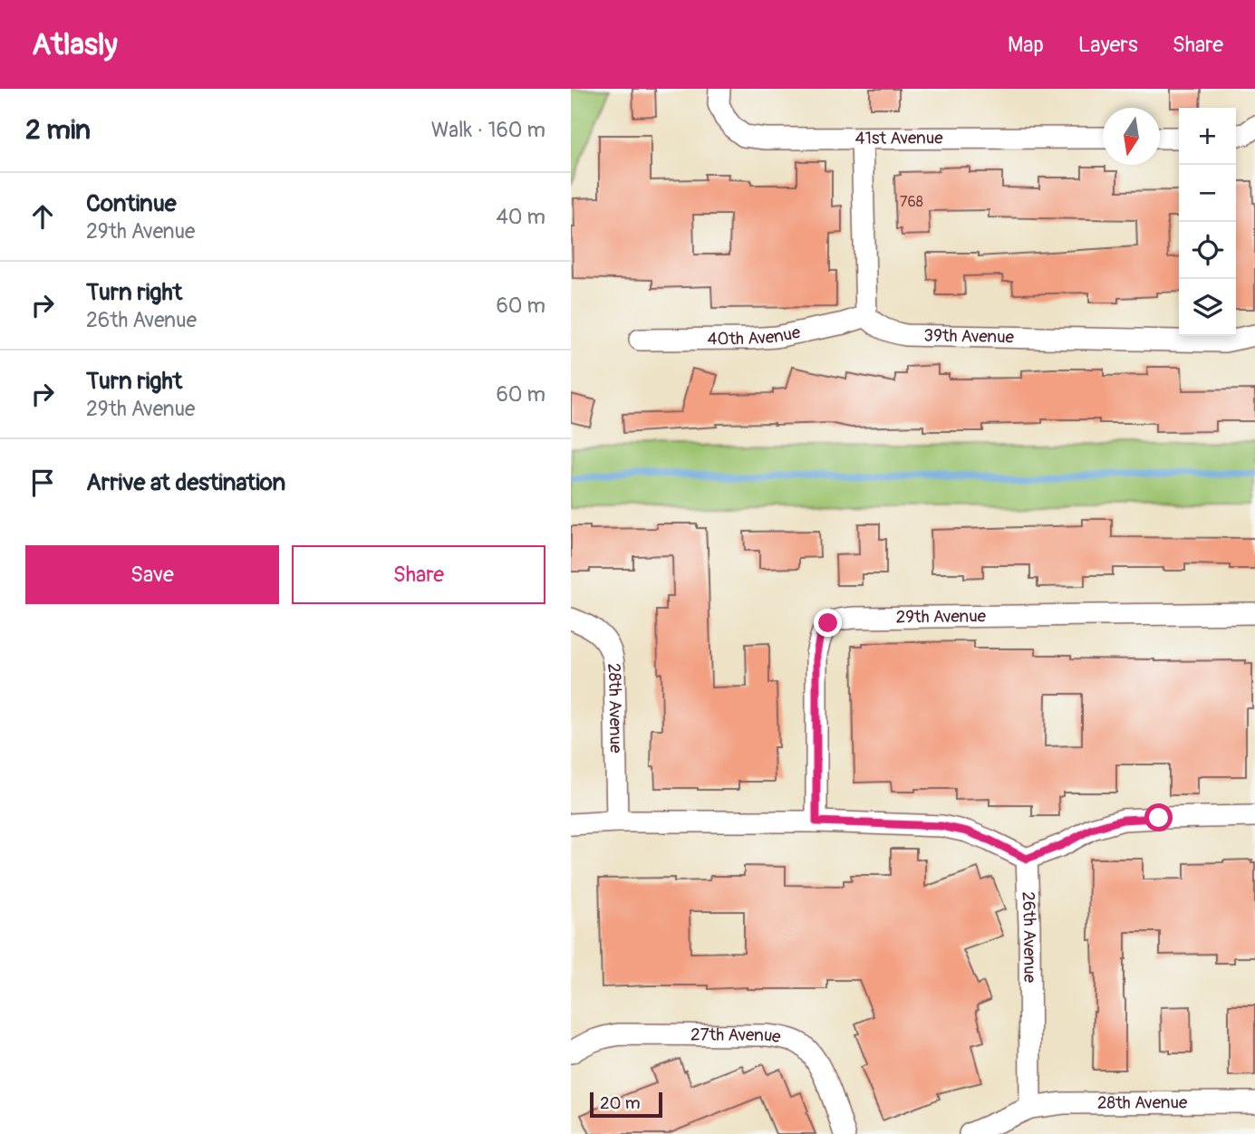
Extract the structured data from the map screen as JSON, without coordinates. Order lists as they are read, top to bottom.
{
  "streets": {
    "street": [
      "41st Avenue",
      "40th Avenue",
      "39th Avenue",
      "29th Avenue",
      "28th Avenue",
      "26th Avenue",
      "27th Avenue"
    ]
  },
  "crossings": [
    ["40th Avenue", "39th Avenue"],
    ["28th Avenue", "26th Avenue"]
  ],
  "house_numbers": ["768"],
  "scale_bar": "20 m",
  "north": "bottom",
  "page": {
    "header": "Atlasly",
    "nav": ["Map", "Layers", "Share"],
    "heading": ["2 min", "Walk · 160 m"],
    "map_buttons": ["+", "−"],
    "list": [
      ["Continue", "29th Avenue", "40 m"],
      ["Turn right", "26th Avenue", "60 m"],
      ["Turn right", "29th Avenue", "60 m"],
      "Arrive at destination"
    ],
    "buttons": ["Save", "Share"],
    "scale": "20 m"
  }
}
